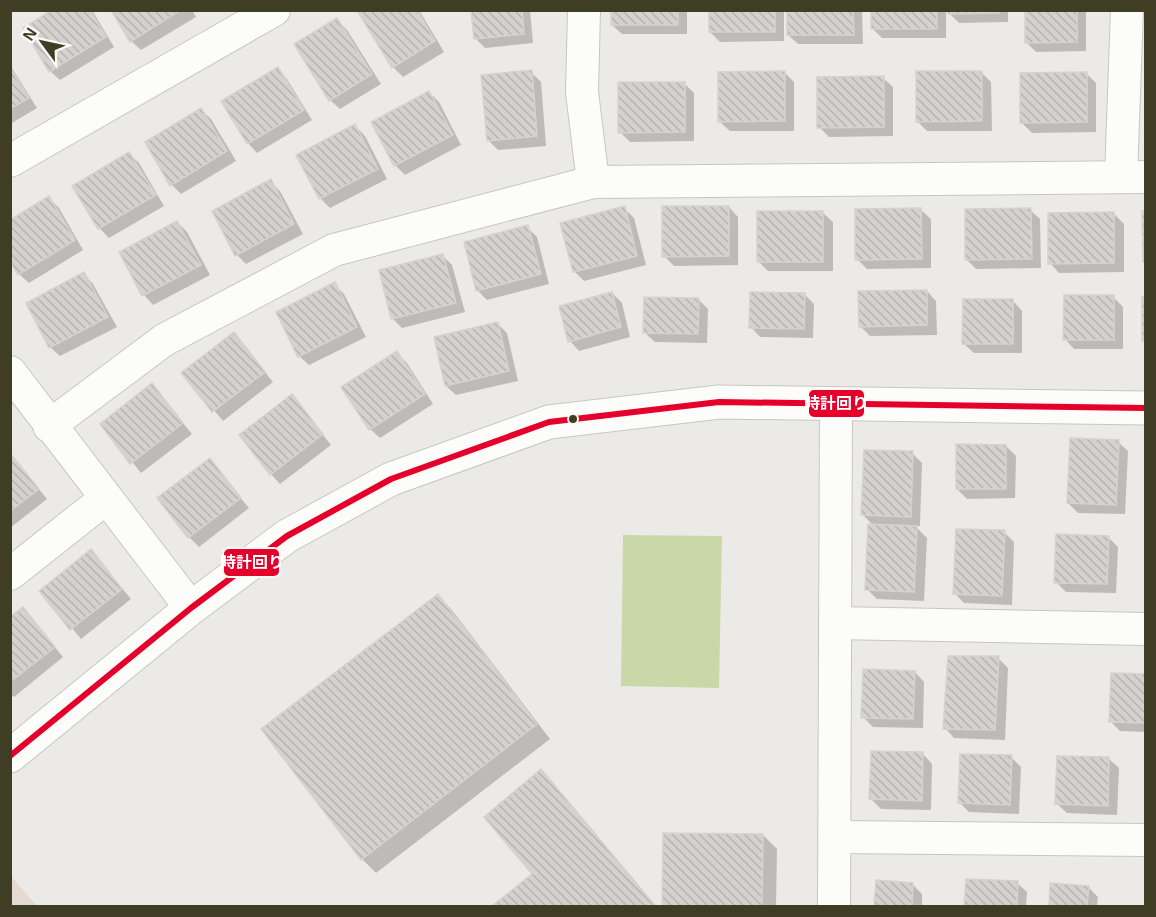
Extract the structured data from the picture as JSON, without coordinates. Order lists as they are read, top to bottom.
{
  "lines": ["transit line 時計回り"],
  "north": "top left"
}
